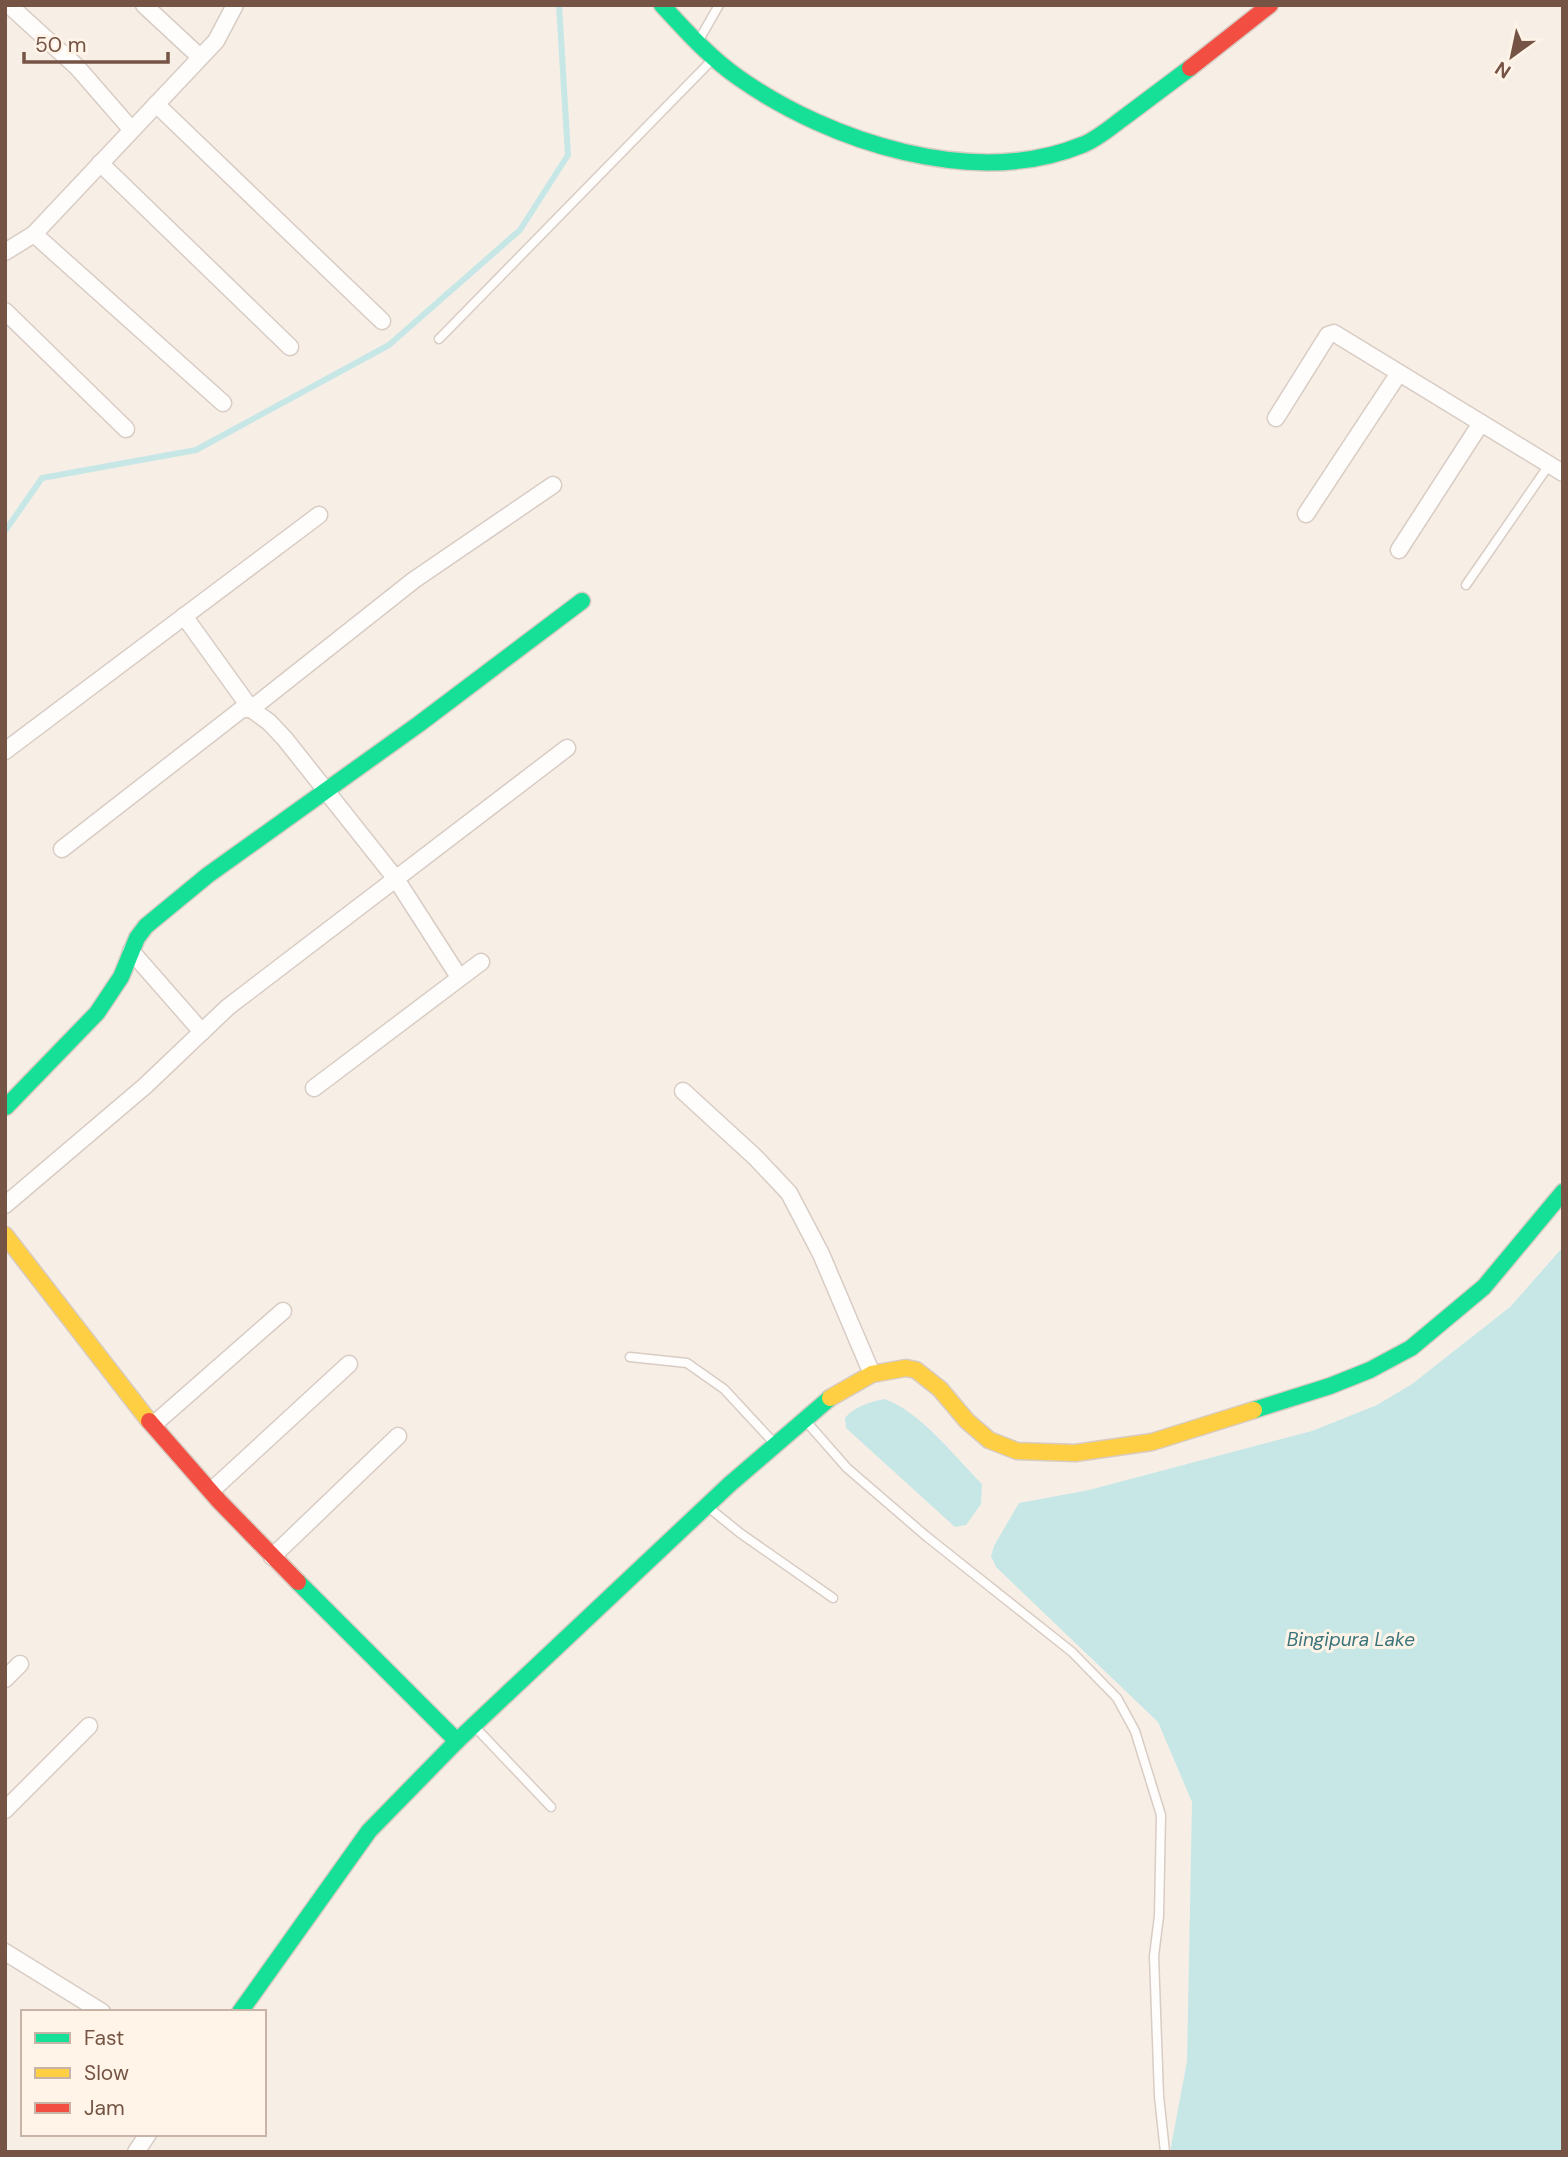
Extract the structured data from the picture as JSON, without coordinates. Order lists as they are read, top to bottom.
{
  "water": ["Bingipura Lake"],
  "legend": ["Fast", "Slow", "Jam"],
  "scale_bar": "50 m",
  "north": "bottom left"
}
